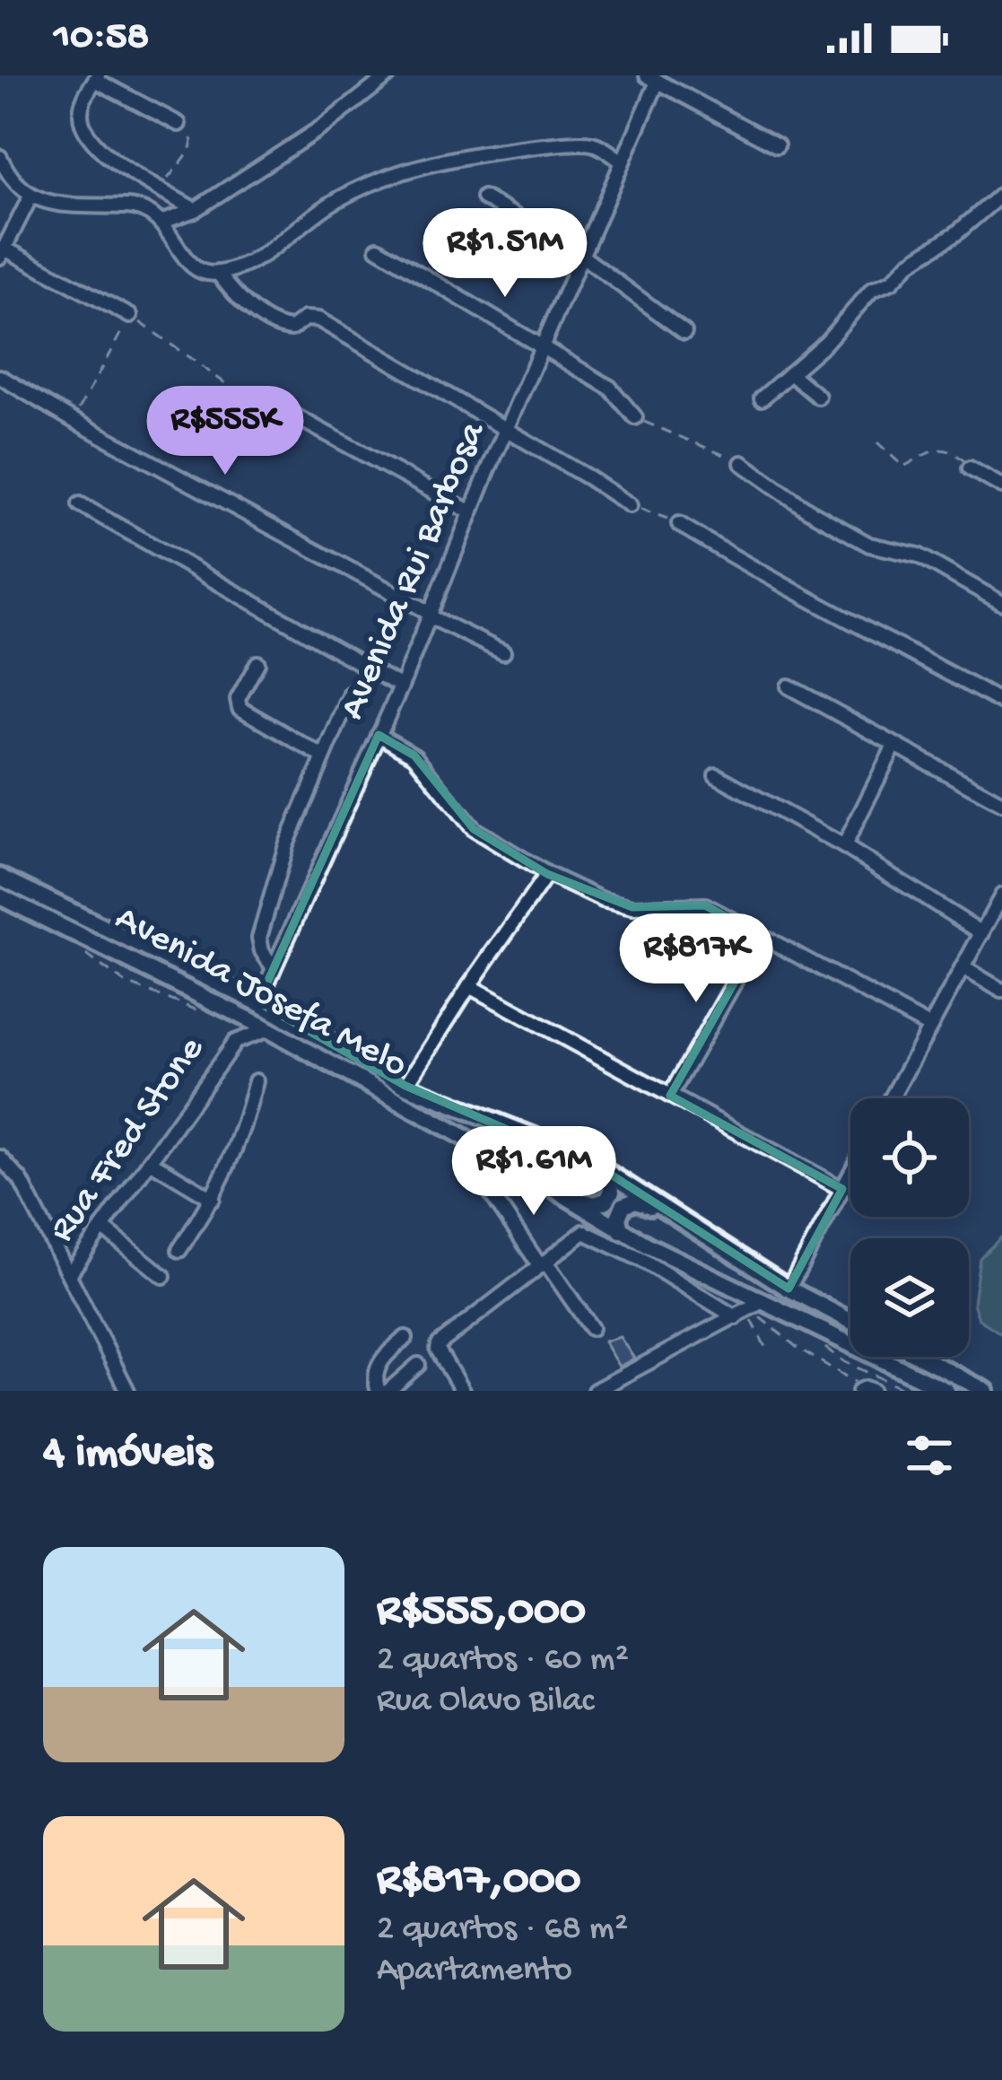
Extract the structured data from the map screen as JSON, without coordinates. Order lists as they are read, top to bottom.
{
  "streets": {
    "main road": ["Avenida Josefa Melo"],
    "street": ["Avenida Rui Barbosa", "Rua Fred Stone"]
  },
  "crossings": [
    ["Avenida Rui Barbosa", "Avenida Josefa Melo"],
    ["Avenida Josefa Melo", "Rua Fred Stone"]
  ],
  "page": {
    "status": "10:58",
    "price": [
      "R$1.51M",
      "R$555K",
      "R$817K",
      "R$1.61M"
    ],
    "heading": "4 imóveis",
    "list": [
      {
        "name": "R$555,000",
        "note": "2 quartos · 60 m² · Rua Olavo Bilac"
      },
      {
        "name": "R$817,000",
        "note": "2 quartos · 68 m² · Apartamento"
      }
    ]
  }
}
